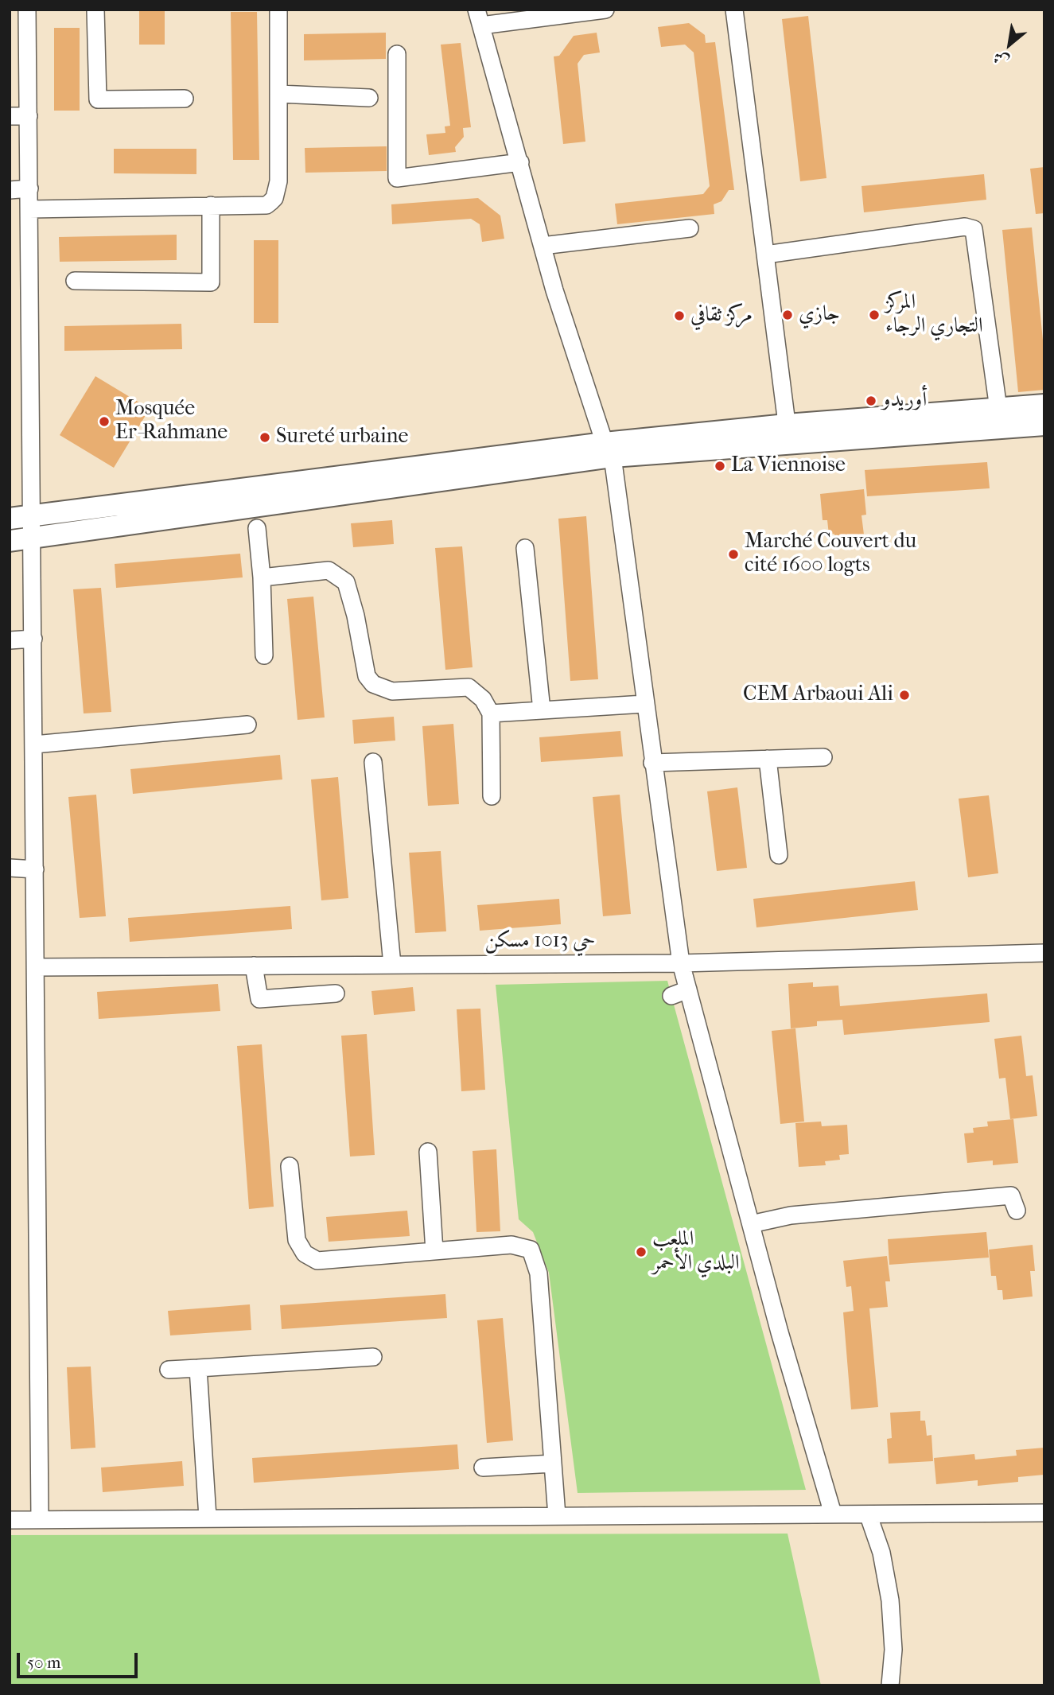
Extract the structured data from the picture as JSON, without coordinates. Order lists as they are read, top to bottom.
{
  "streets": {
    "street": ["حي 1013 مسكن"]
  },
  "places": [
    "جازي",
    "المركز التجاري الرجاء",
    "مركز ثقافي",
    "أوريدو",
    "Mosquée Er-Rahmane",
    "Sureté urbaine",
    "La Viennoise",
    "Marché Couvert du cité 1600 logts",
    "CEM Arbaoui Ali",
    "الملعب البلدي الأحمر"
  ],
  "scale_bar": "50 m",
  "north": "bottom left"
}
